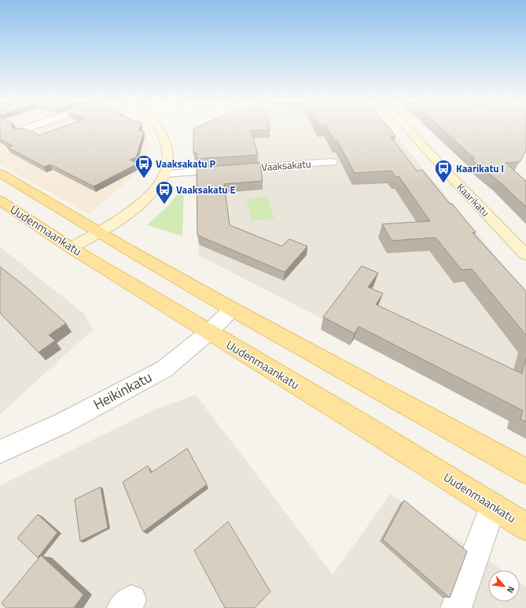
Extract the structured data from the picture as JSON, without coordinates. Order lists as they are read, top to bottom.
{
  "streets": {
    "main road": ["Uudenmaankatu"],
    "street": ["Vaaksakatu", "Kaarikatu", "Heikinkatu"]
  },
  "crossings": [
    ["Uudenmaankatu", "Heikinkatu"]
  ],
  "places": {
    "bus stop": ["Vaaksakatu P", "Kaarikatu I", "Vaaksakatu E"]
  },
  "north": "bottom right"
}
